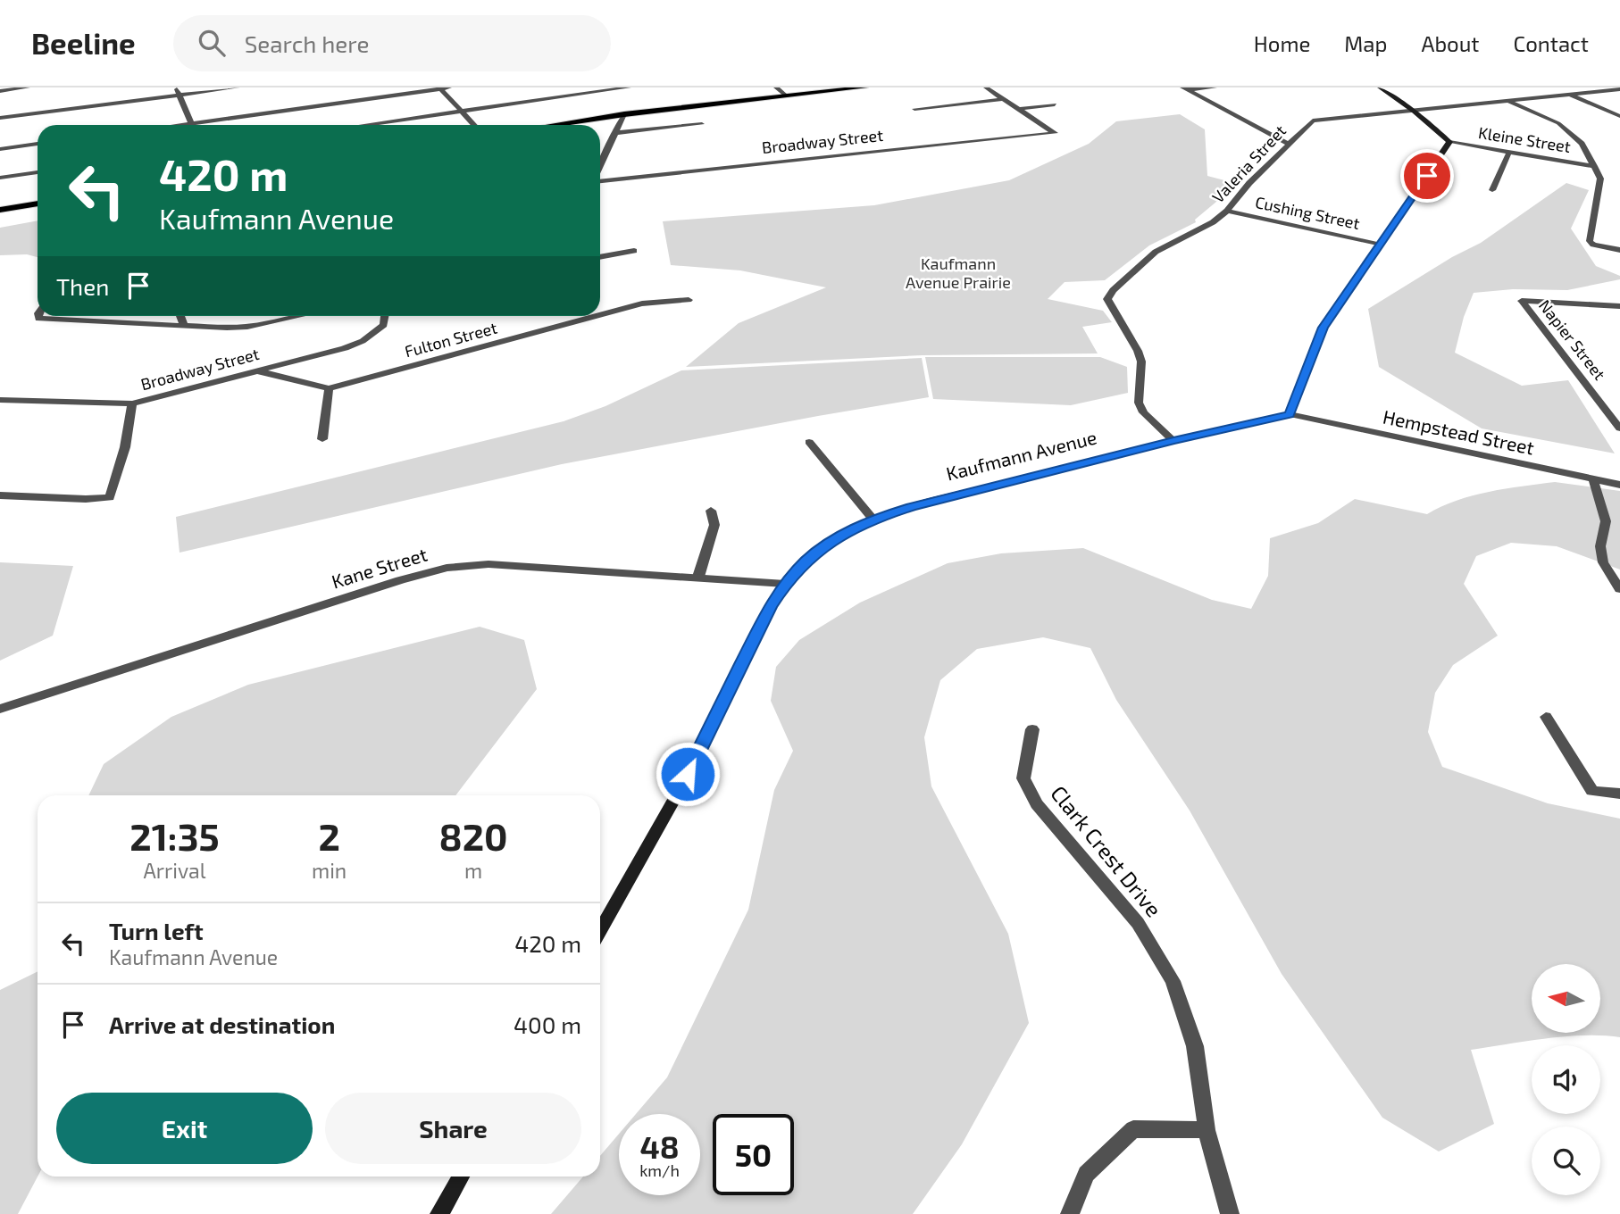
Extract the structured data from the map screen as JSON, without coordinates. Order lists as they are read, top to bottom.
{
  "streets": {
    "main road": ["Kaufmann Avenue"],
    "street": [
      "Kleine Street",
      "Broadway Street",
      "Valeria Street",
      "Cushing Street",
      "Fulton Street",
      "Napier Street",
      "Hempstead Street",
      "Kane Street",
      "Clark Crest Drive"
    ]
  },
  "crossings": [
    ["Broadway Street", "Fulton Street"],
    ["Valeria Street", "Cushing Street"],
    ["Valeria Street", "Kaufmann Avenue"],
    ["Hempstead Street", "Kaufmann Avenue"],
    ["Kaufmann Avenue", "Kane Street"]
  ],
  "parks": ["Kaufmann Avenue Prairie"],
  "north": "left",
  "page": {
    "header": "Beeline",
    "search": "Search here",
    "nav": [
      "Home",
      "Map",
      "About",
      "Contact"
    ],
    "turn": ["420 m", "Kaufmann Avenue"],
    "then": "Then",
    "eta": [
      "21:35",
      "Arrival",
      "2",
      "min",
      "820",
      "m"
    ],
    "list": [
      {
        "name": "Turn left",
        "note": "Kaufmann Avenue",
        "value": "420 m"
      },
      {
        "name": "Arrive at destination",
        "value": "400 m"
      }
    ],
    "buttons": ["Exit", "Share"],
    "speed": "48 km/h",
    "limit": "50"
  }
}
